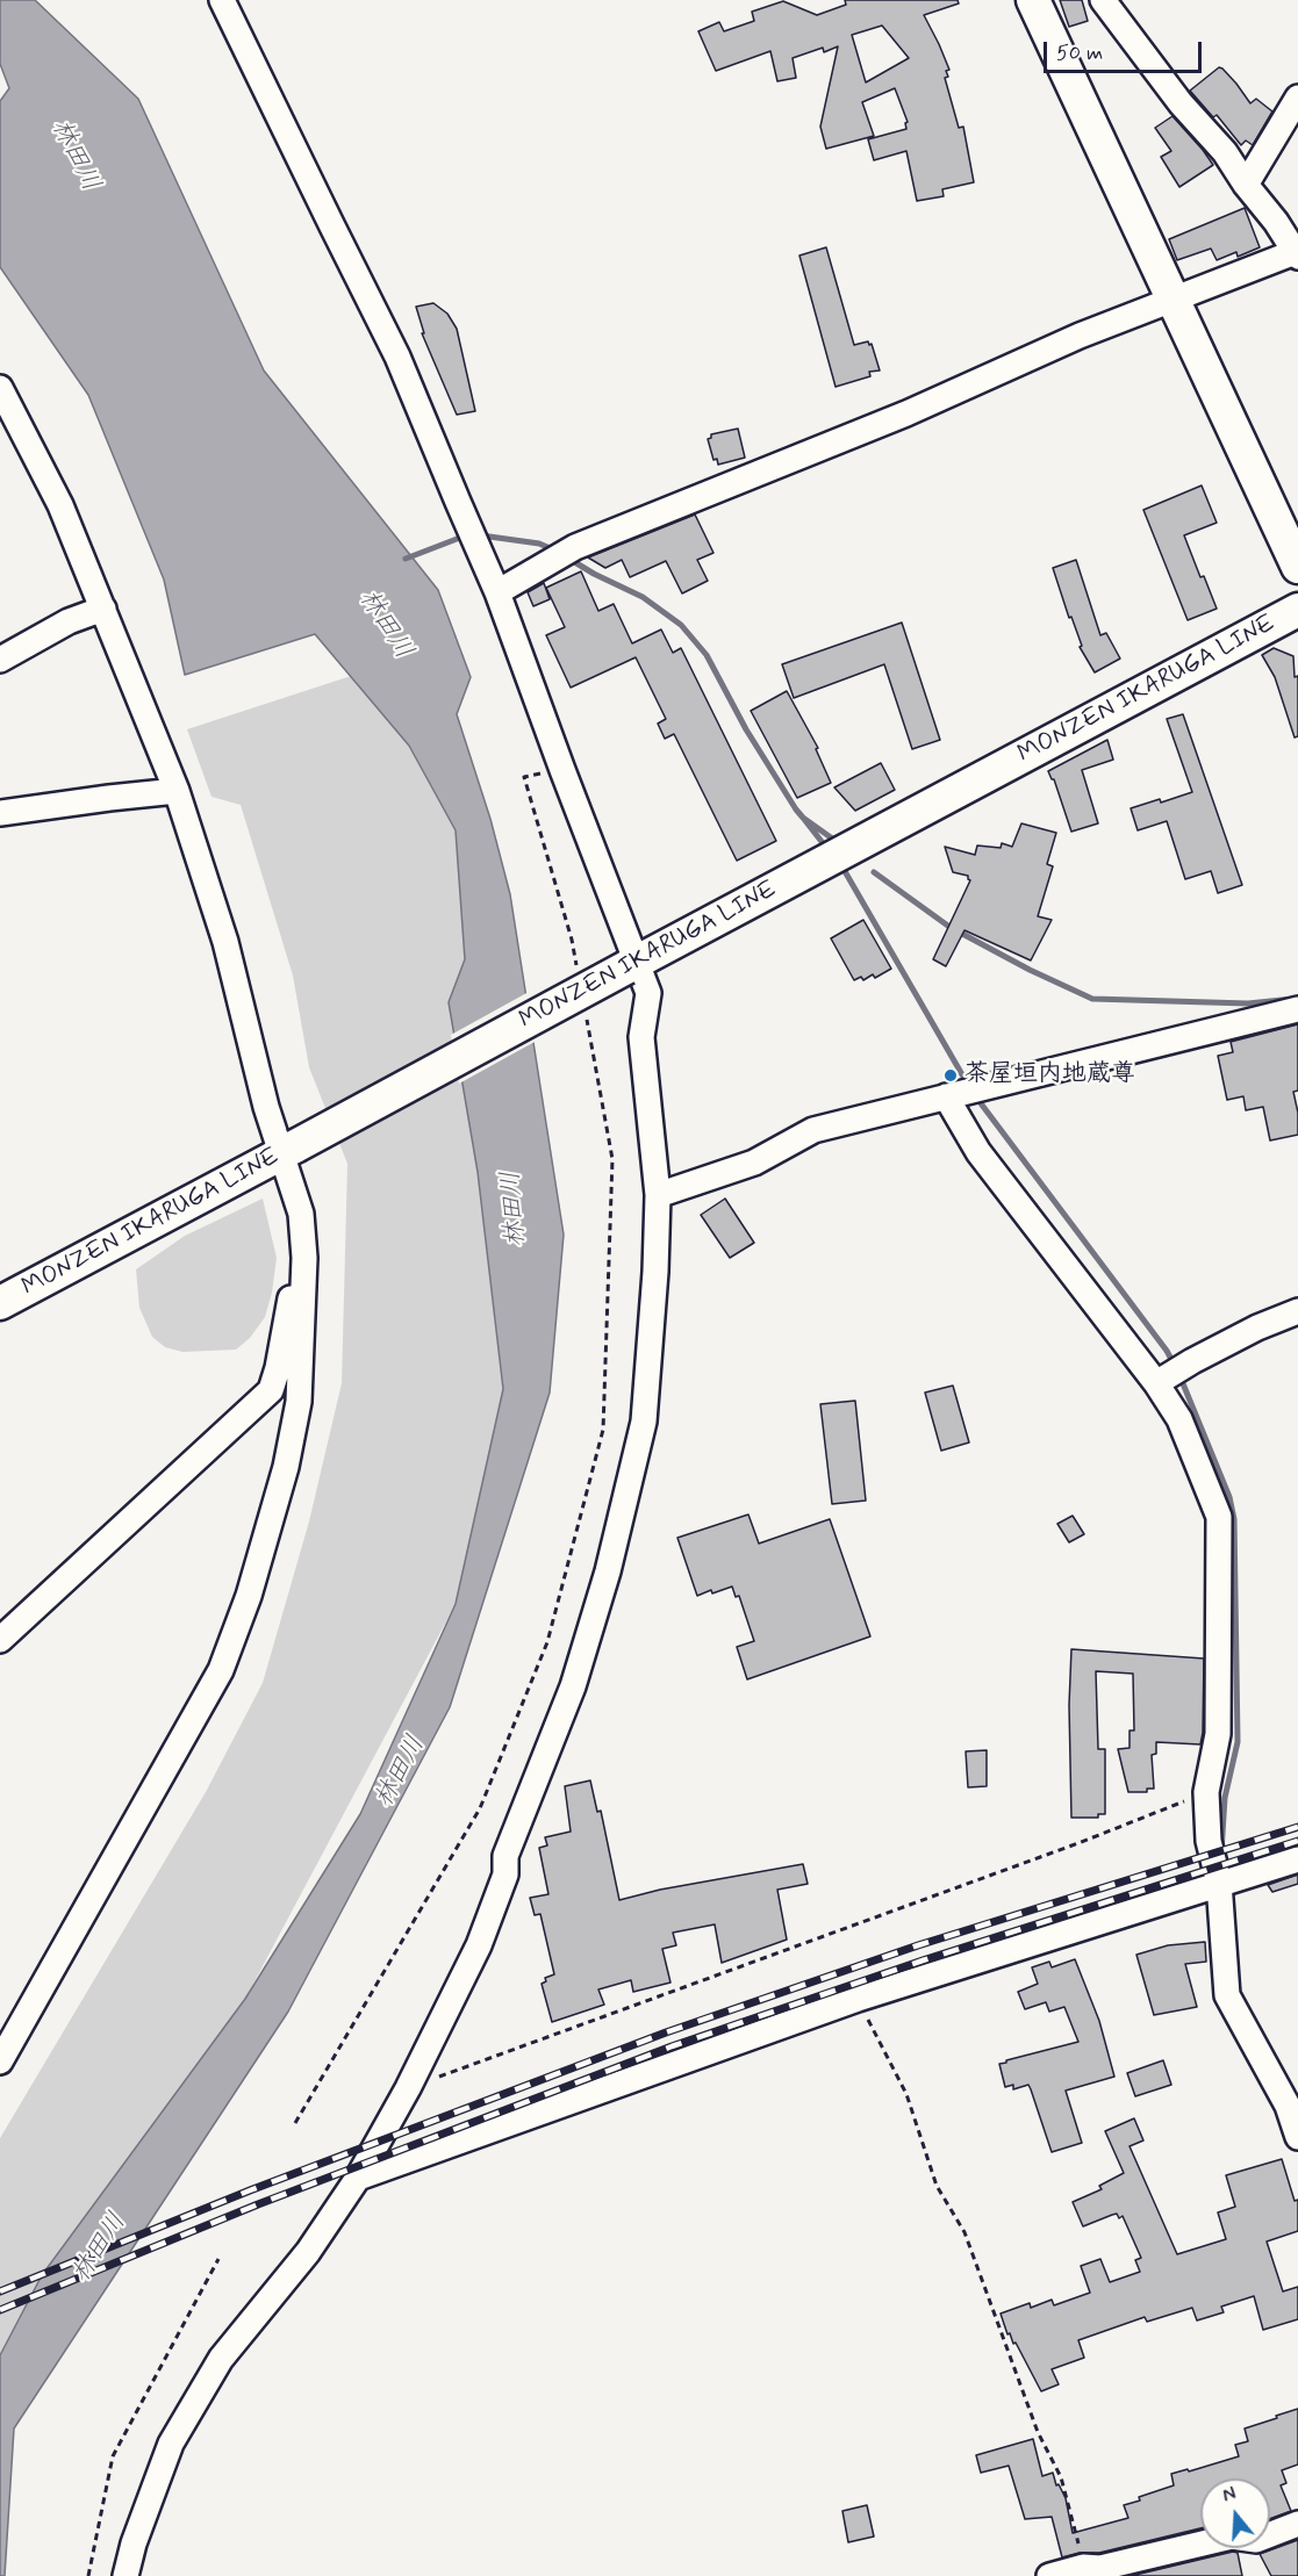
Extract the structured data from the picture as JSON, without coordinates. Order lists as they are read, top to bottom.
{
  "streets": {
    "main road": ["MONZEN IKARUGA LINE"]
  },
  "water": ["林田川"],
  "places": ["茶屋垣内地蔵尊"],
  "scale_bar": "50 m",
  "north": "top"
}
